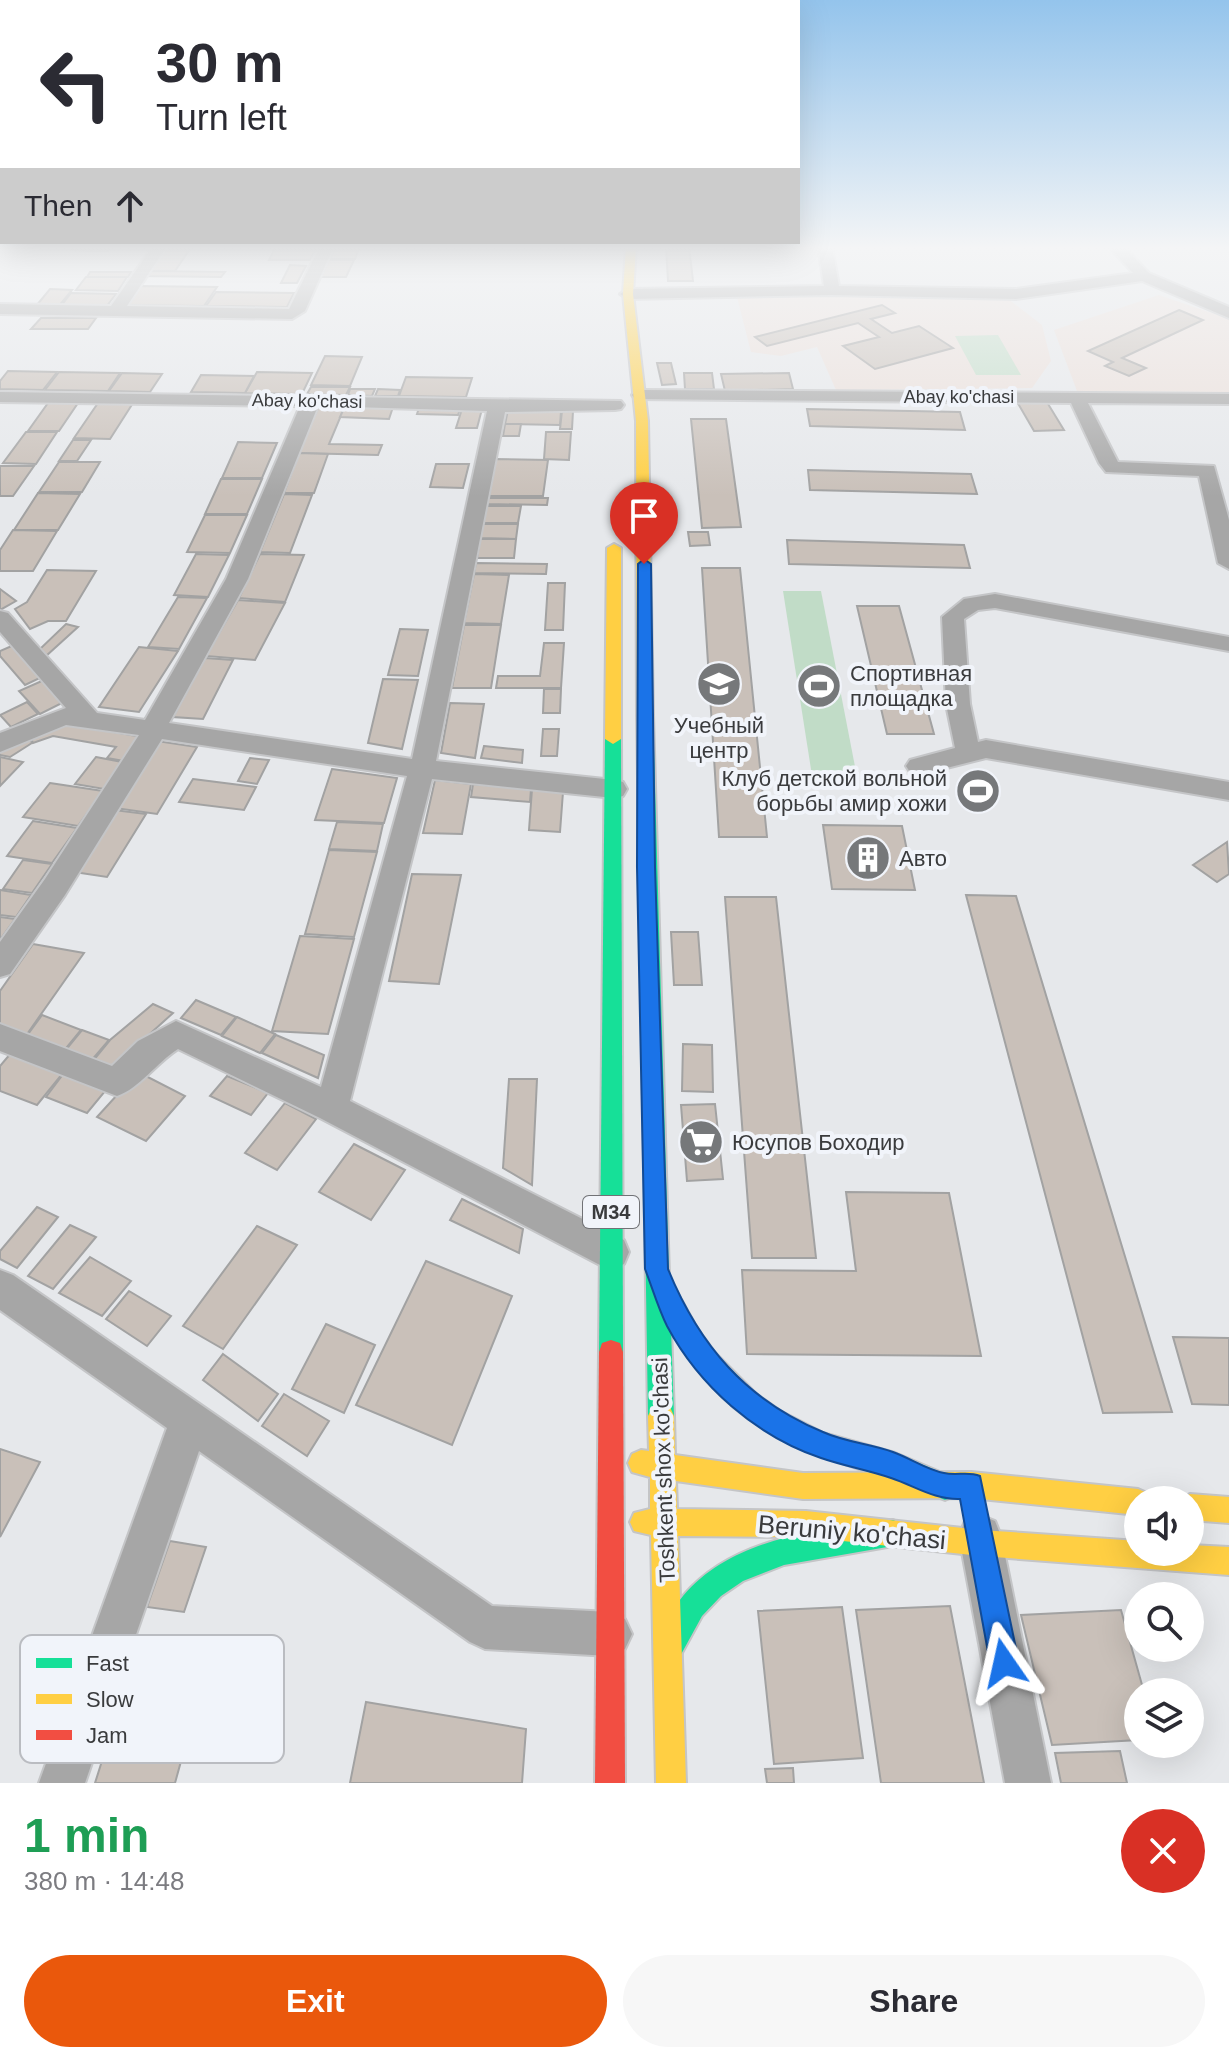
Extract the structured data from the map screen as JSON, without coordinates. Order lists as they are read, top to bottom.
{
  "streets": {
    "main road": ["M34", "Toshkent shox ko'chasi", "Beruniy ko'chasi"],
    "street": ["Abay ko'chasi"]
  },
  "crossings": [
    ["Abay ko'chasi", "Toshkent shox ko'chasi"],
    ["M34", "Beruniy ko'chasi"],
    ["Toshkent shox ko'chasi", "Beruniy ko'chasi"]
  ],
  "places": {
    "school or university": ["Учебный центр"],
    "sports": ["Спортивная площадка", "Клуб детской вольной борьбы амир хожи"],
    "building": ["Авто"],
    "supermarket": ["Юсупов Боходир"]
  },
  "legend": ["Fast", "Slow", "Jam"],
  "page": {
    "turn": ["30 m", "Turn left"],
    "then": "Then",
    "heading": ["1 min", "380 m · 14:48"],
    "buttons": ["Exit", "Share"]
  }
}
